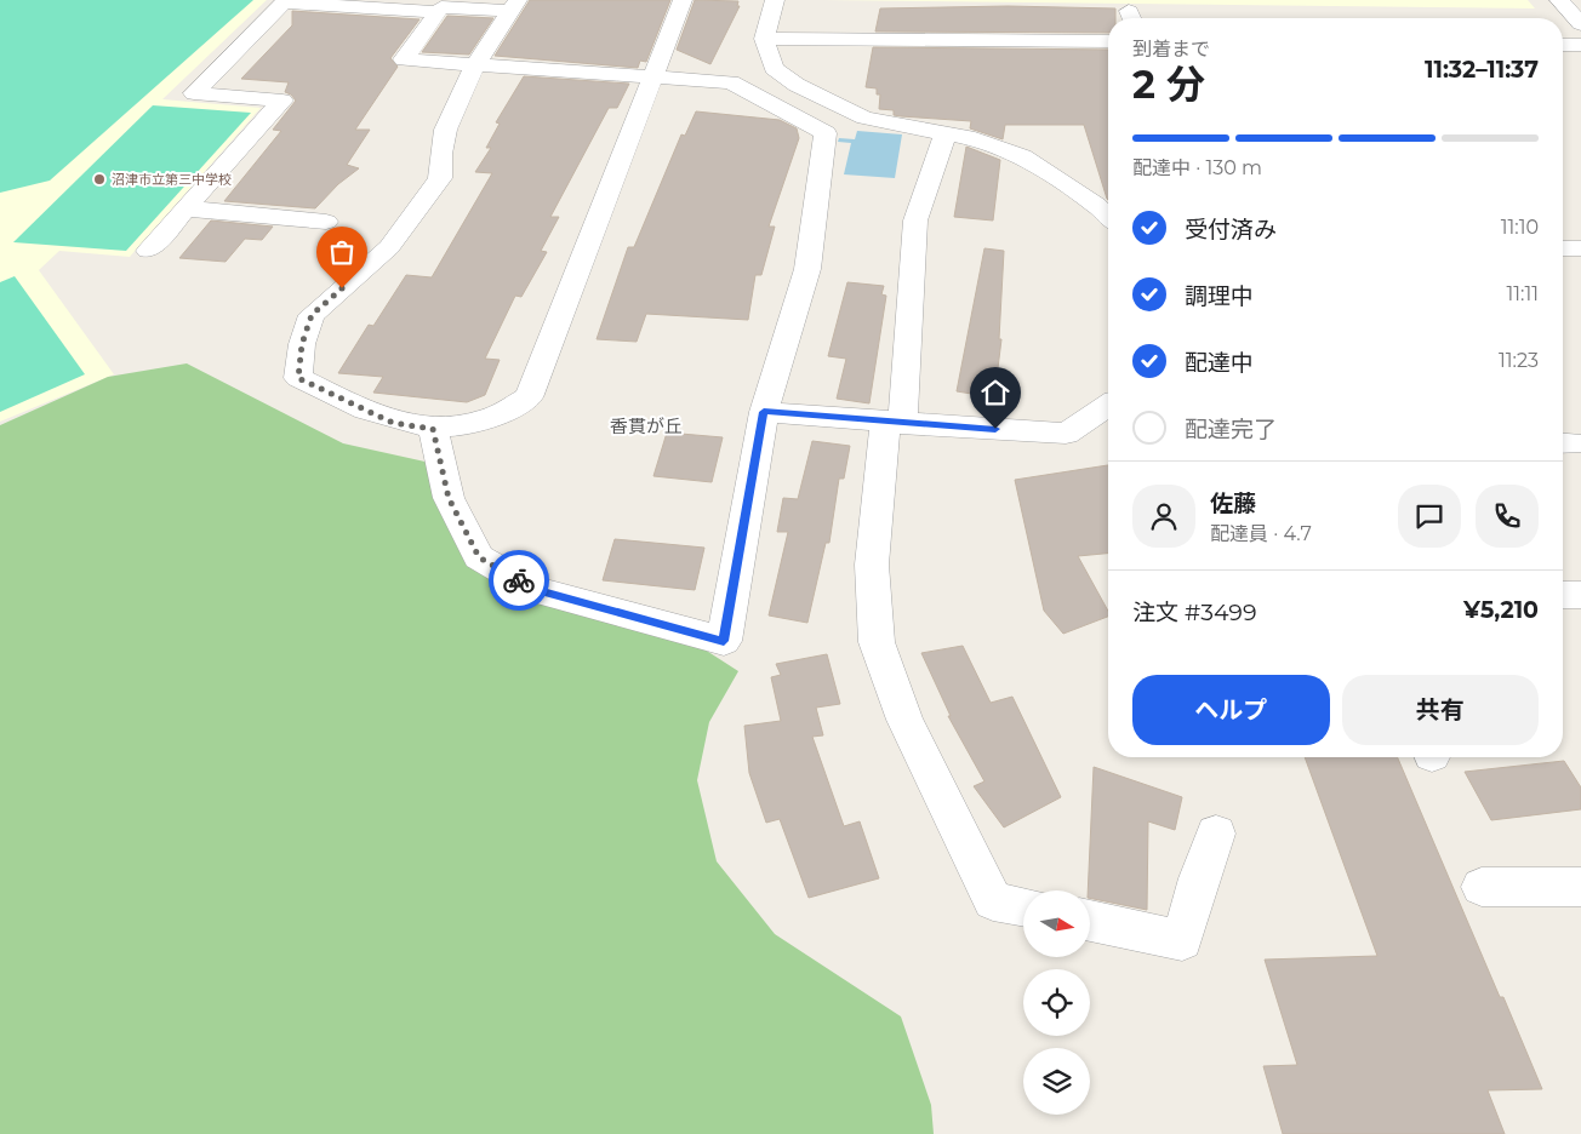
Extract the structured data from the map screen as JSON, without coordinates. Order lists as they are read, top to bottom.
{
  "districts": ["香貫が丘"],
  "places": ["沼津市立第三中学校"],
  "north": "right",
  "page": {
    "heading": ["2 分", "到着まで", "11:32–11:37"],
    "panel": [
      "佐藤",
      "配達員 · 4.7",
      "注文 #3499",
      "¥5,210"
    ],
    "bar": "配達中 · 130 m",
    "list": [
      ["受付済み", "11:10"],
      ["調理中", "11:11"],
      ["配達中", "11:23"],
      "配達完了"
    ],
    "buttons": ["ヘルプ", "共有"]
  }
}
